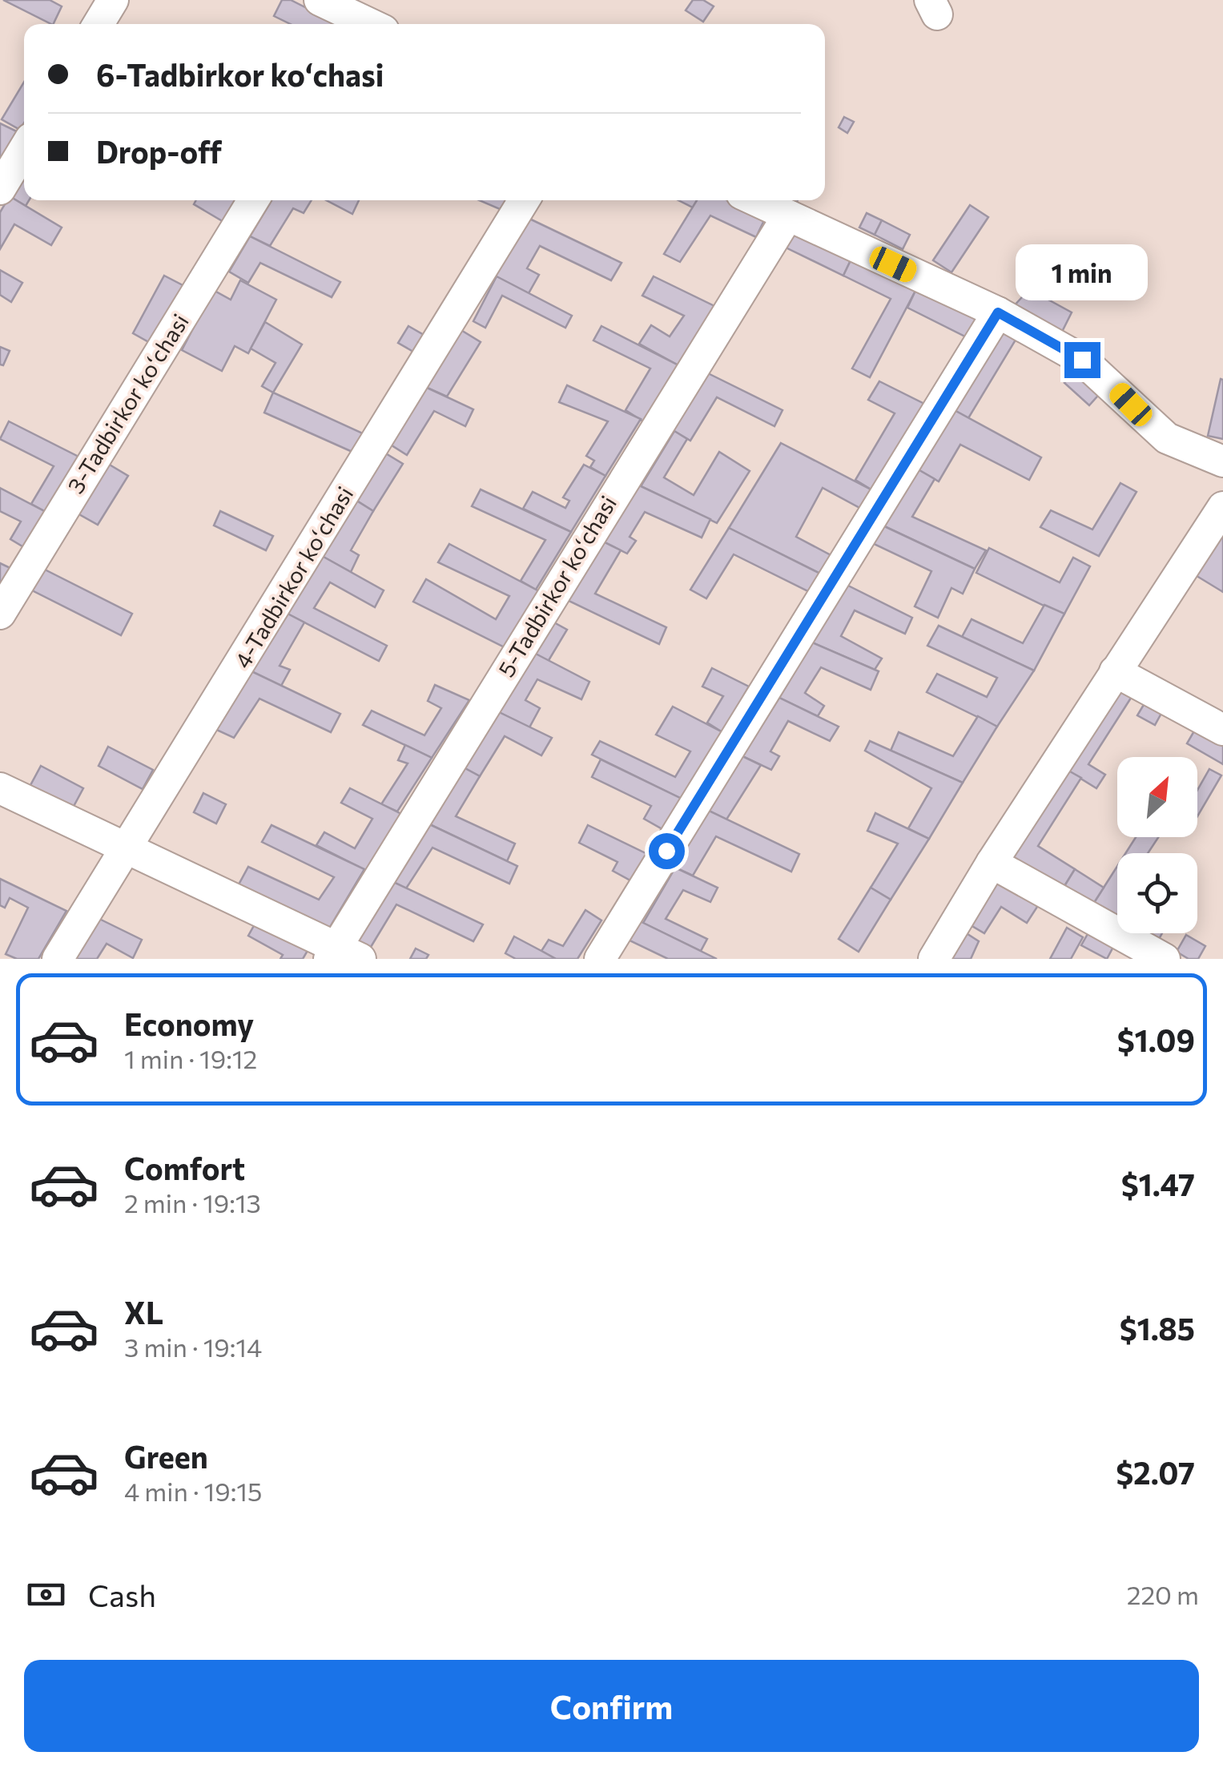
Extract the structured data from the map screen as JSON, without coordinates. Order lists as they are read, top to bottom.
{
  "streets": {
    "street": ["3-Tadbirkor koʻchasi", "4-Tadbirkor koʻchasi", "5-Tadbirkor koʻchasi"]
  },
  "north": "top right",
  "page": {
    "banner": ["6-Tadbirkor koʻchasi", "Drop-off"],
    "bubble": "1 min",
    "list": [
      {
        "name": "Economy",
        "note": "1 min · 19:12",
        "value": "$1.09"
      },
      {
        "name": "Comfort",
        "note": "2 min · 19:13",
        "value": "$1.47"
      },
      {
        "name": "XL",
        "note": "3 min · 19:14",
        "value": "$1.85"
      },
      {
        "name": "Green",
        "note": "4 min · 19:15",
        "value": "$2.07"
      }
    ],
    "pay": ["Cash", "220 m"],
    "buttons": "Confirm"
  }
}
